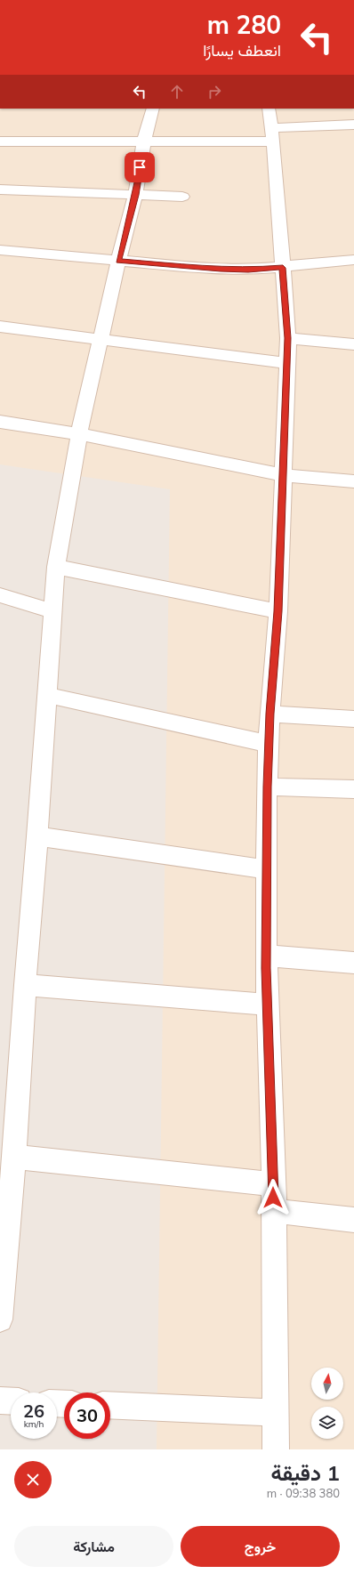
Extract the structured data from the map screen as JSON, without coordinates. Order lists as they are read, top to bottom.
{
  "north": "top",
  "page": {
    "turn": ["280 m", "انعطف يسارًا"],
    "speed": "26 km/h",
    "limit": "30",
    "heading": ["1 دقيقة", "380 m · 09:38"],
    "buttons": ["خروج", "مشاركة"]
  }
}
